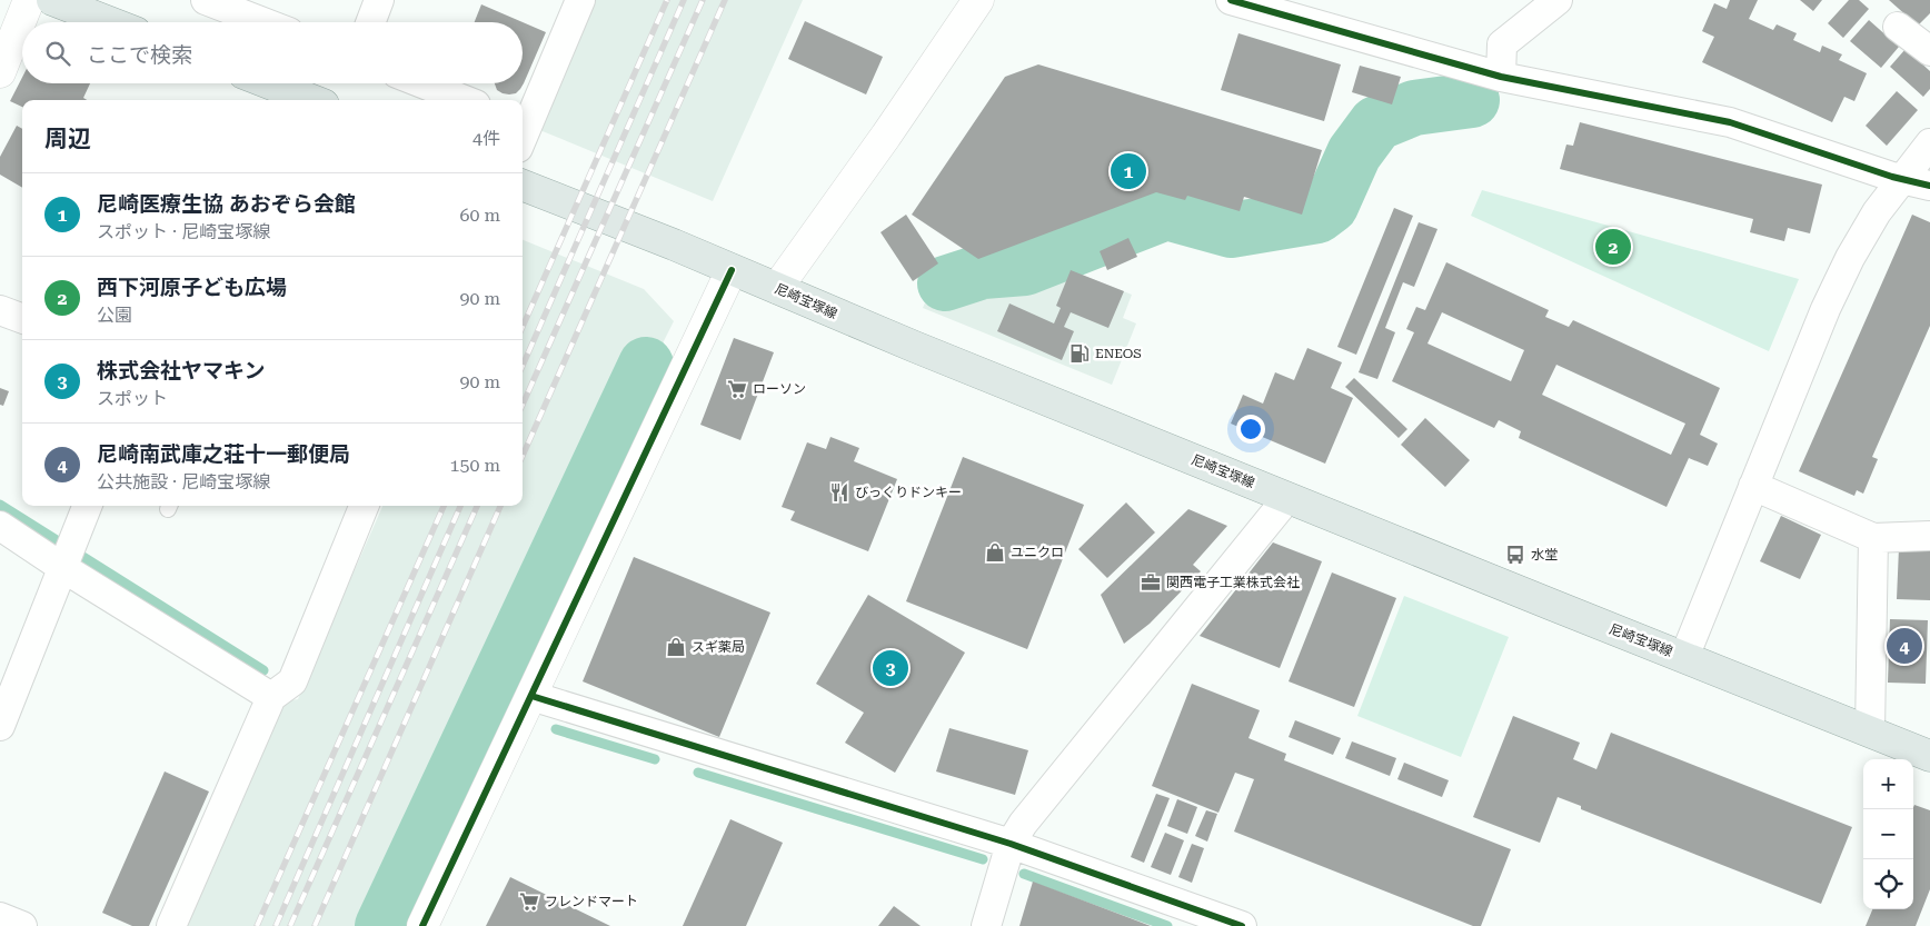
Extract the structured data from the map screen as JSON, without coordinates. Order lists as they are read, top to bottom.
{
  "streets": {
    "main road": ["尼崎宝塚線"]
  },
  "places": {
    "fuel station": ["ENEOS"],
    "supermarket": ["ローソン", "フレンドマート"],
    "restaurant": ["びっくりドンキー"],
    "shop": ["ユニクロ", "スギ薬局"],
    "bus stop": ["水堂"],
    "office": ["関西電子工業株式会社"]
  },
  "page": {
    "search": "ここで検索",
    "heading": ["周辺", "4件"],
    "pins": [
      "1",
      "2",
      "4",
      "3"
    ],
    "list": [
      {
        "mark": "1",
        "name": "尼崎医療生協 あおぞら会館",
        "note": "スポット · 尼崎宝塚線",
        "value": "60 m"
      },
      {
        "mark": "2",
        "name": "西下河原子ども広場",
        "note": "公園",
        "value": "90 m"
      },
      {
        "mark": "3",
        "name": "株式会社ヤマキン",
        "note": "スポット",
        "value": "90 m"
      },
      {
        "mark": "4",
        "name": "尼崎南武庫之荘十一郵便局",
        "note": "公共施設 · 尼崎宝塚線",
        "value": "150 m"
      }
    ],
    "map_buttons": ["+", "−"]
  }
}
